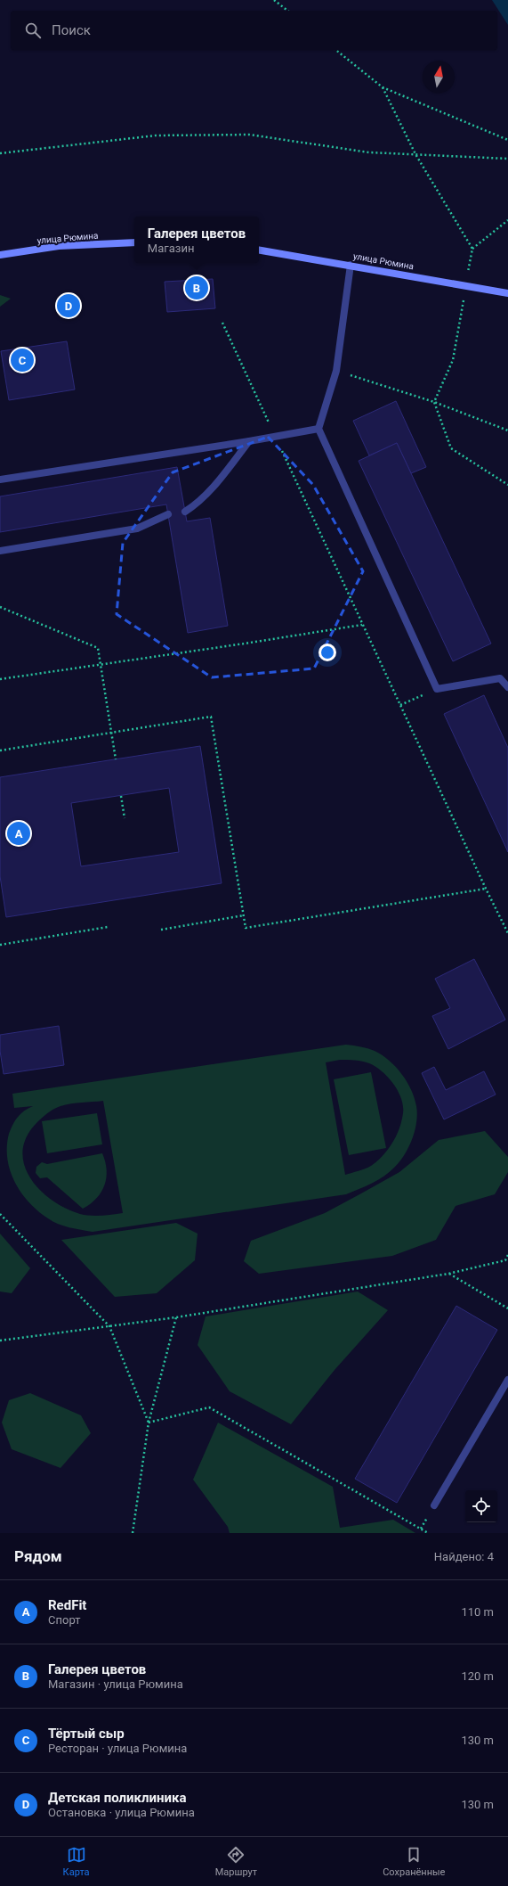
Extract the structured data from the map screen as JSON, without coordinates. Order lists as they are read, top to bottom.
{
  "streets": {
    "main road": ["улица Рюмина"]
  },
  "north": "top",
  "page": {
    "search": "Поиск",
    "popup": ["Галерея цветов", "Магазин"],
    "pins": [
      "B",
      "D",
      "C",
      "A"
    ],
    "heading": ["Рядом", "Найдено: 4"],
    "list": [
      {
        "mark": "A",
        "name": "RedFit",
        "note": "Спорт",
        "value": "110 m"
      },
      {
        "mark": "B",
        "name": "Галерея цветов",
        "note": "Магазин · улица Рюмина",
        "value": "120 m"
      },
      {
        "mark": "C",
        "name": "Тёртый сыр",
        "note": "Ресторан · улица Рюмина",
        "value": "130 m"
      },
      {
        "mark": "D",
        "name": "Детская поликлиника",
        "note": "Остановка · улица Рюмина",
        "value": "130 m"
      }
    ],
    "nav": ["Карта", "Маршрут", "Сохранённые"]
  }
}
